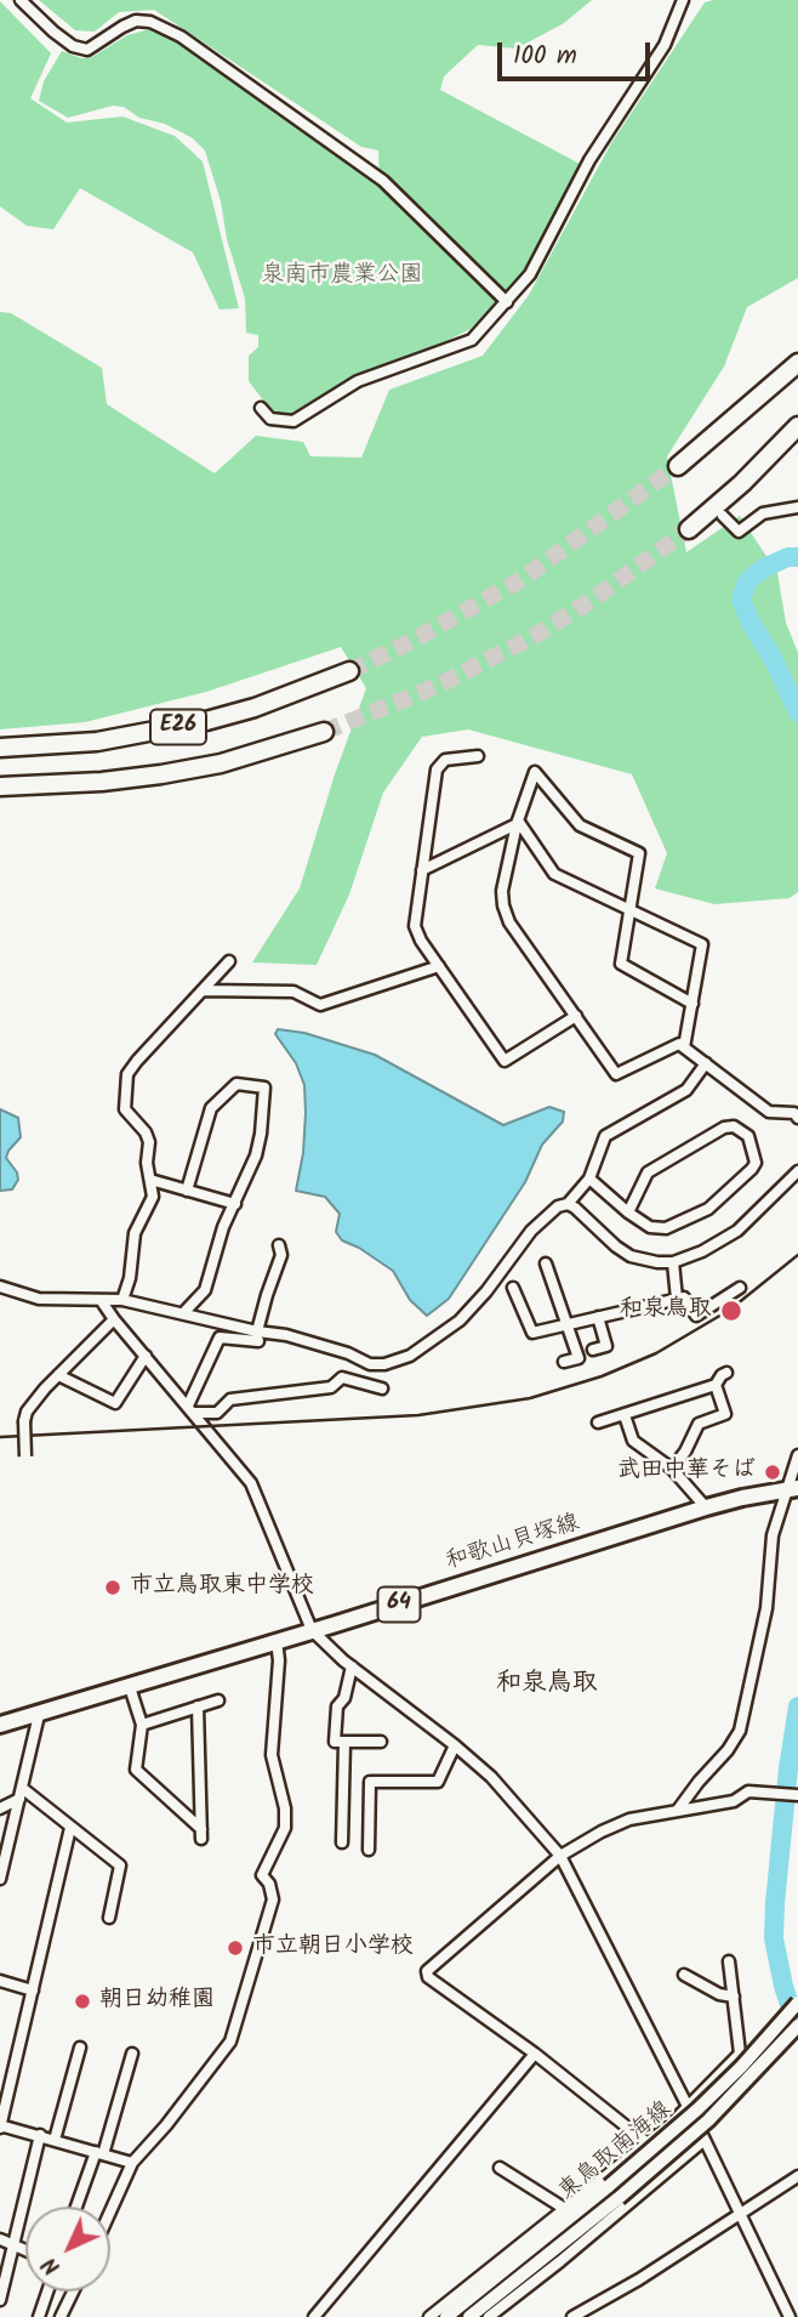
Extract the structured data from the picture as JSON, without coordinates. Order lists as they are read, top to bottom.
{
  "streets": {
    "highway": ["E26"],
    "main road": ["和歌山貝塚線", "64", "東鳥取南海線"]
  },
  "districts": ["和泉鳥取"],
  "parks": ["泉南市農業公園"],
  "places": [
    "和泉鳥取",
    "武田中華そば",
    "市立鳥取東中学校",
    "市立朝日小学校",
    "朝日幼稚園"
  ],
  "scale_bar": "100 m",
  "north": "bottom left"
}
